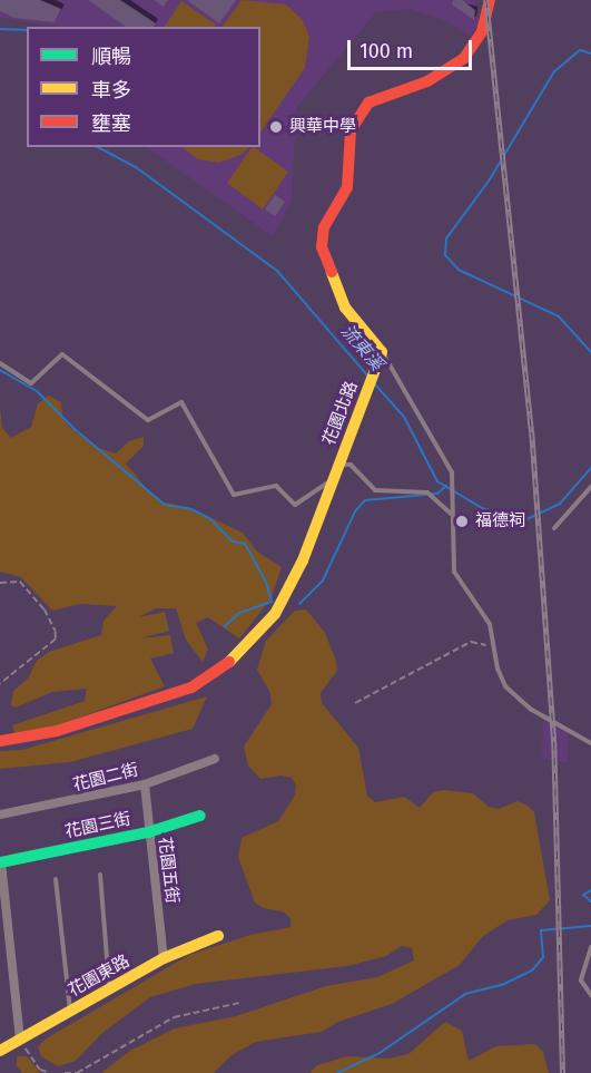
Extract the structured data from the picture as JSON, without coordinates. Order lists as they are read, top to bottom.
{
  "streets": {
    "street": [
      "花園北路",
      "花園二街",
      "花園三街",
      "花園五街",
      "花園東路"
    ]
  },
  "crossings": [
    ["花園二街", "花園五街"],
    ["花園三街", "花園五街"],
    ["花園五街", "花園東路"]
  ],
  "water": ["流東溪"],
  "places": ["興華中學", "福德祠"],
  "legend": ["順暢", "車多", "壅塞"],
  "scale_bar": "100 m"
}
